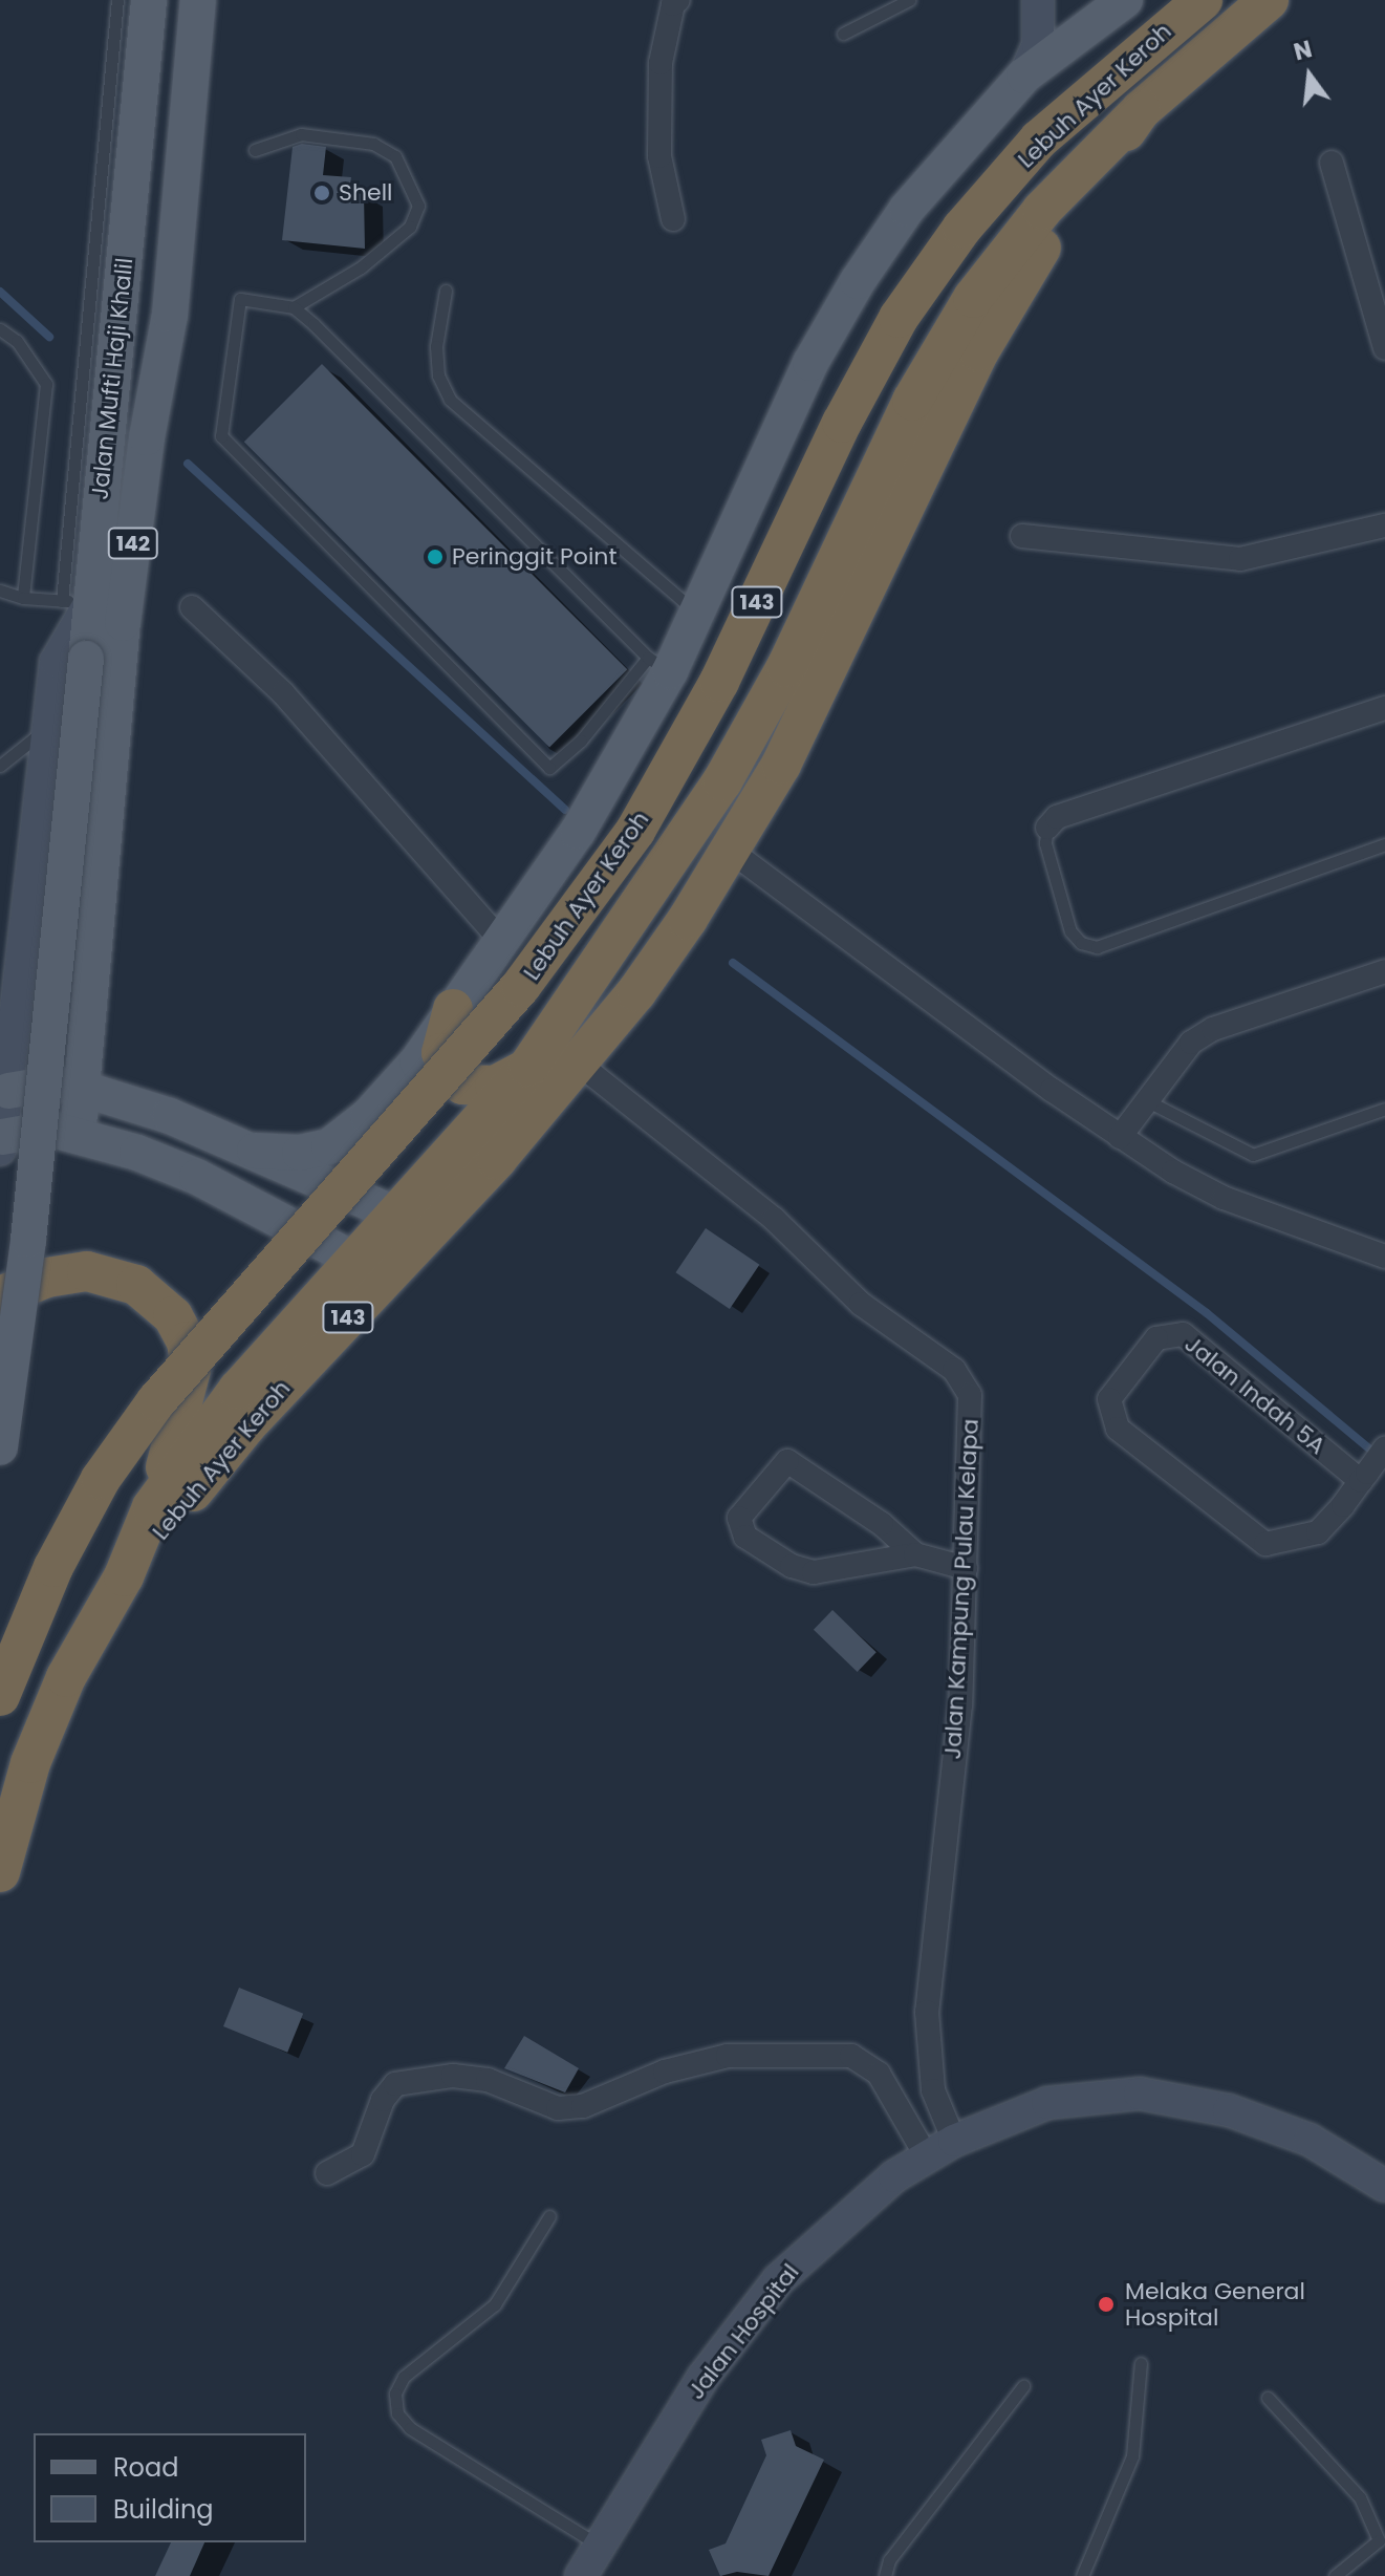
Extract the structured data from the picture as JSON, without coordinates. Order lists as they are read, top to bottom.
{
  "streets": {
    "highway": ["Lebuh Ayer Keroh", "143"],
    "main road": ["Jalan Mufti Haji Khalil", "142"],
    "street": ["Jalan Indah 5A", "Jalan Kampung Pulau Kelapa", "Jalan Hospital"]
  },
  "crossings": [
    ["Lebuh Ayer Keroh", "143"],
    ["Lebuh Ayer Keroh", "Jalan Kampung Pulau Kelapa"],
    ["Jalan Mufti Haji Khalil", "142"],
    ["Jalan Kampung Pulau Kelapa", "Jalan Hospital"]
  ],
  "places": ["Shell", "Peringgit Point", "Melaka General Hospital"],
  "legend": ["Road", "Building"],
  "north": "top"
}
